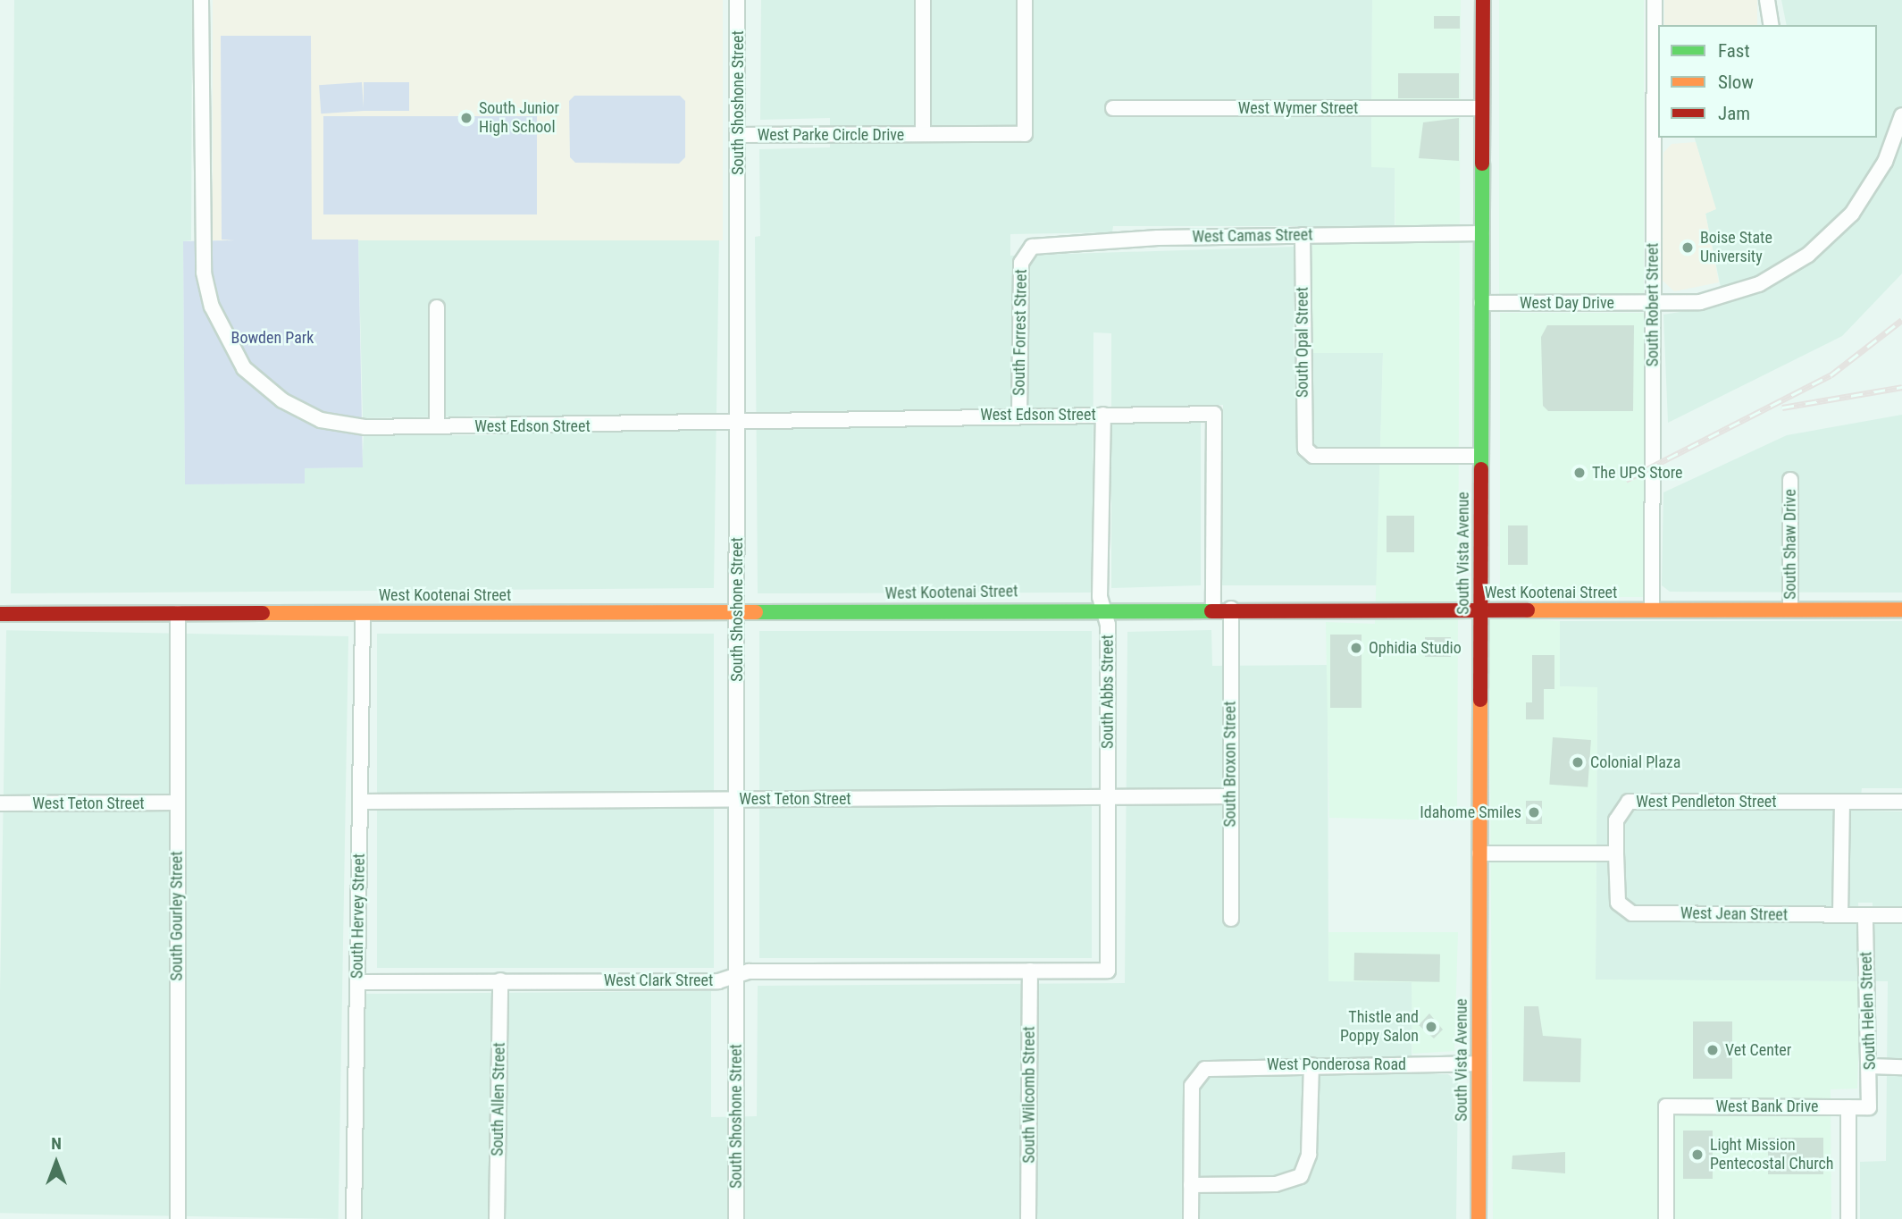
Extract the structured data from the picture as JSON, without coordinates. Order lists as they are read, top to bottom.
{
  "streets": {
    "main road": ["South Vista Avenue", "West Kootenai Street"],
    "street": [
      "South Shoshone Street",
      "West Wymer Street",
      "West Parke Circle Drive",
      "West Camas Street",
      "West Day Drive",
      "South Robert Street",
      "South Forrest Street",
      "South Opal Street",
      "West Edson Street",
      "South Shaw Drive",
      "South Abbs Street",
      "South Broxon Street",
      "West Teton Street",
      "West Pendleton Street",
      "West Jean Street",
      "South Gourley Street",
      "South Hervey Street",
      "West Clark Street",
      "South Helen Street",
      "West Ponderosa Road",
      "South Wilcomb Street",
      "South Allen Street",
      "West Bank Drive"
    ]
  },
  "crossings": [
    ["South Shoshone Street", "West Parke Circle Drive"],
    ["South Shoshone Street", "West Edson Street"],
    ["South Shoshone Street", "West Kootenai Street"],
    ["South Shoshone Street", "West Teton Street"],
    ["South Shoshone Street", "West Clark Street"],
    ["West Wymer Street", "South Vista Avenue"],
    ["West Camas Street", "South Forrest Street"],
    ["West Camas Street", "South Opal Street"],
    ["West Camas Street", "South Vista Avenue"],
    ["West Day Drive", "South Robert Street"],
    ["West Day Drive", "South Vista Avenue"],
    ["South Robert Street", "West Kootenai Street"],
    ["South Forrest Street", "West Edson Street"],
    ["South Opal Street", "South Vista Avenue"],
    ["West Edson Street", "West Kootenai Street"],
    ["West Edson Street", "South Abbs Street"],
    ["South Shaw Drive", "West Kootenai Street"],
    ["South Vista Avenue", "West Kootenai Street"],
    ["South Vista Avenue", "West Ponderosa Road"],
    ["West Kootenai Street", "South Abbs Street"],
    ["West Kootenai Street", "South Broxon Street"],
    ["West Kootenai Street", "South Gourley Street"],
    ["West Kootenai Street", "South Hervey Street"],
    ["South Abbs Street", "West Teton Street"],
    ["South Abbs Street", "West Clark Street"],
    ["South Broxon Street", "West Teton Street"],
    ["West Teton Street", "South Gourley Street"],
    ["West Teton Street", "South Hervey Street"],
    ["West Pendleton Street", "West Jean Street"],
    ["West Jean Street", "South Helen Street"],
    ["South Hervey Street", "West Clark Street"],
    ["West Clark Street", "South Wilcomb Street"],
    ["West Clark Street", "South Allen Street"],
    ["South Helen Street", "West Bank Drive"]
  ],
  "parks": ["Bowden Park"],
  "places": [
    "South Junior High School",
    "Boise State University",
    "The UPS Store",
    "Ophidia Studio",
    "Colonial Plaza",
    "Idahome Smiles",
    "Thistle and Poppy Salon",
    "Vet Center",
    "Light Mission Pentecostal Church"
  ],
  "legend": ["Fast", "Slow", "Jam"],
  "north": "top"
}
